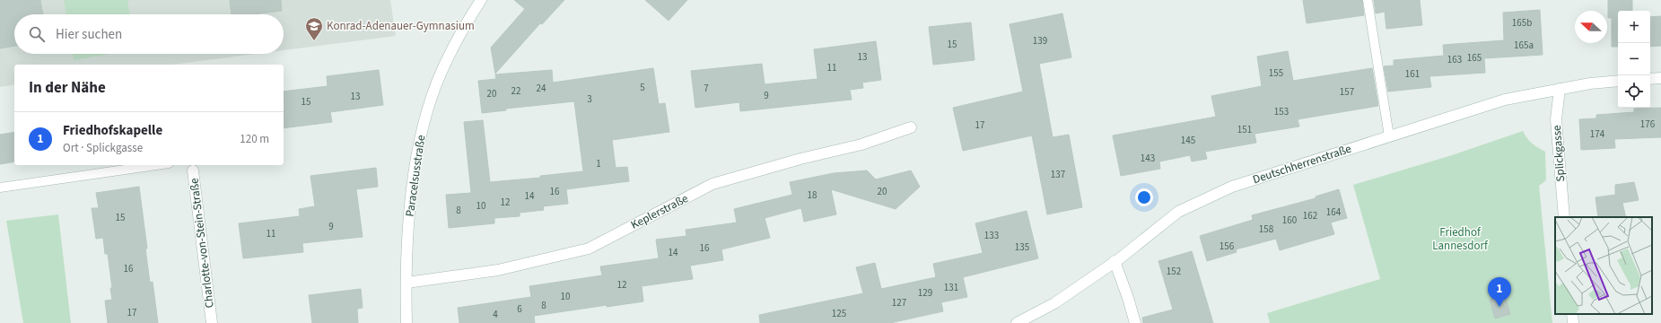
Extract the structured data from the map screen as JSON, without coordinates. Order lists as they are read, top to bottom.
{
  "streets": {
    "street": [
      "Splickgasse",
      "Deutschherrenstraße",
      "Paracelsusstraße",
      "Keplerstraße",
      "Charlotte-von-Stein-Straße"
    ]
  },
  "crossings": [
    ["Splickgasse", "Deutschherrenstraße"],
    ["Paracelsusstraße", "Keplerstraße"]
  ],
  "parks": ["Friedhof Lannesdorf"],
  "places": {
    "school or university": ["Konrad-Adenauer-Gymnasium"]
  },
  "house_numbers": [
    "165b",
    "139",
    "15",
    "165a",
    "13",
    "165",
    "163",
    "11",
    "155",
    "161",
    "5",
    "24",
    "7",
    "22",
    "157",
    "20",
    "9",
    "13",
    "3",
    "15",
    "153",
    "176",
    "17",
    "151",
    "174",
    "145",
    "143",
    "1",
    "137",
    "16",
    "20",
    "18",
    "14",
    "12",
    "10",
    "8",
    "164",
    "162",
    "15",
    "160",
    "9",
    "158",
    "11",
    "133",
    "156",
    "135",
    "16",
    "14",
    "16",
    "152",
    "12",
    "131",
    "129",
    "10",
    "127",
    "8",
    "6",
    "17",
    "125",
    "4"
  ],
  "north": "left",
  "page": {
    "map_buttons": ["+", "−"],
    "search": "Hier suchen",
    "heading": "In der Nähe",
    "list": [
      {
        "mark": "1",
        "name": "Friedhofskapelle",
        "note": "Ort · Splickgasse",
        "value": "120 m"
      }
    ],
    "pins": "1"
  }
}
